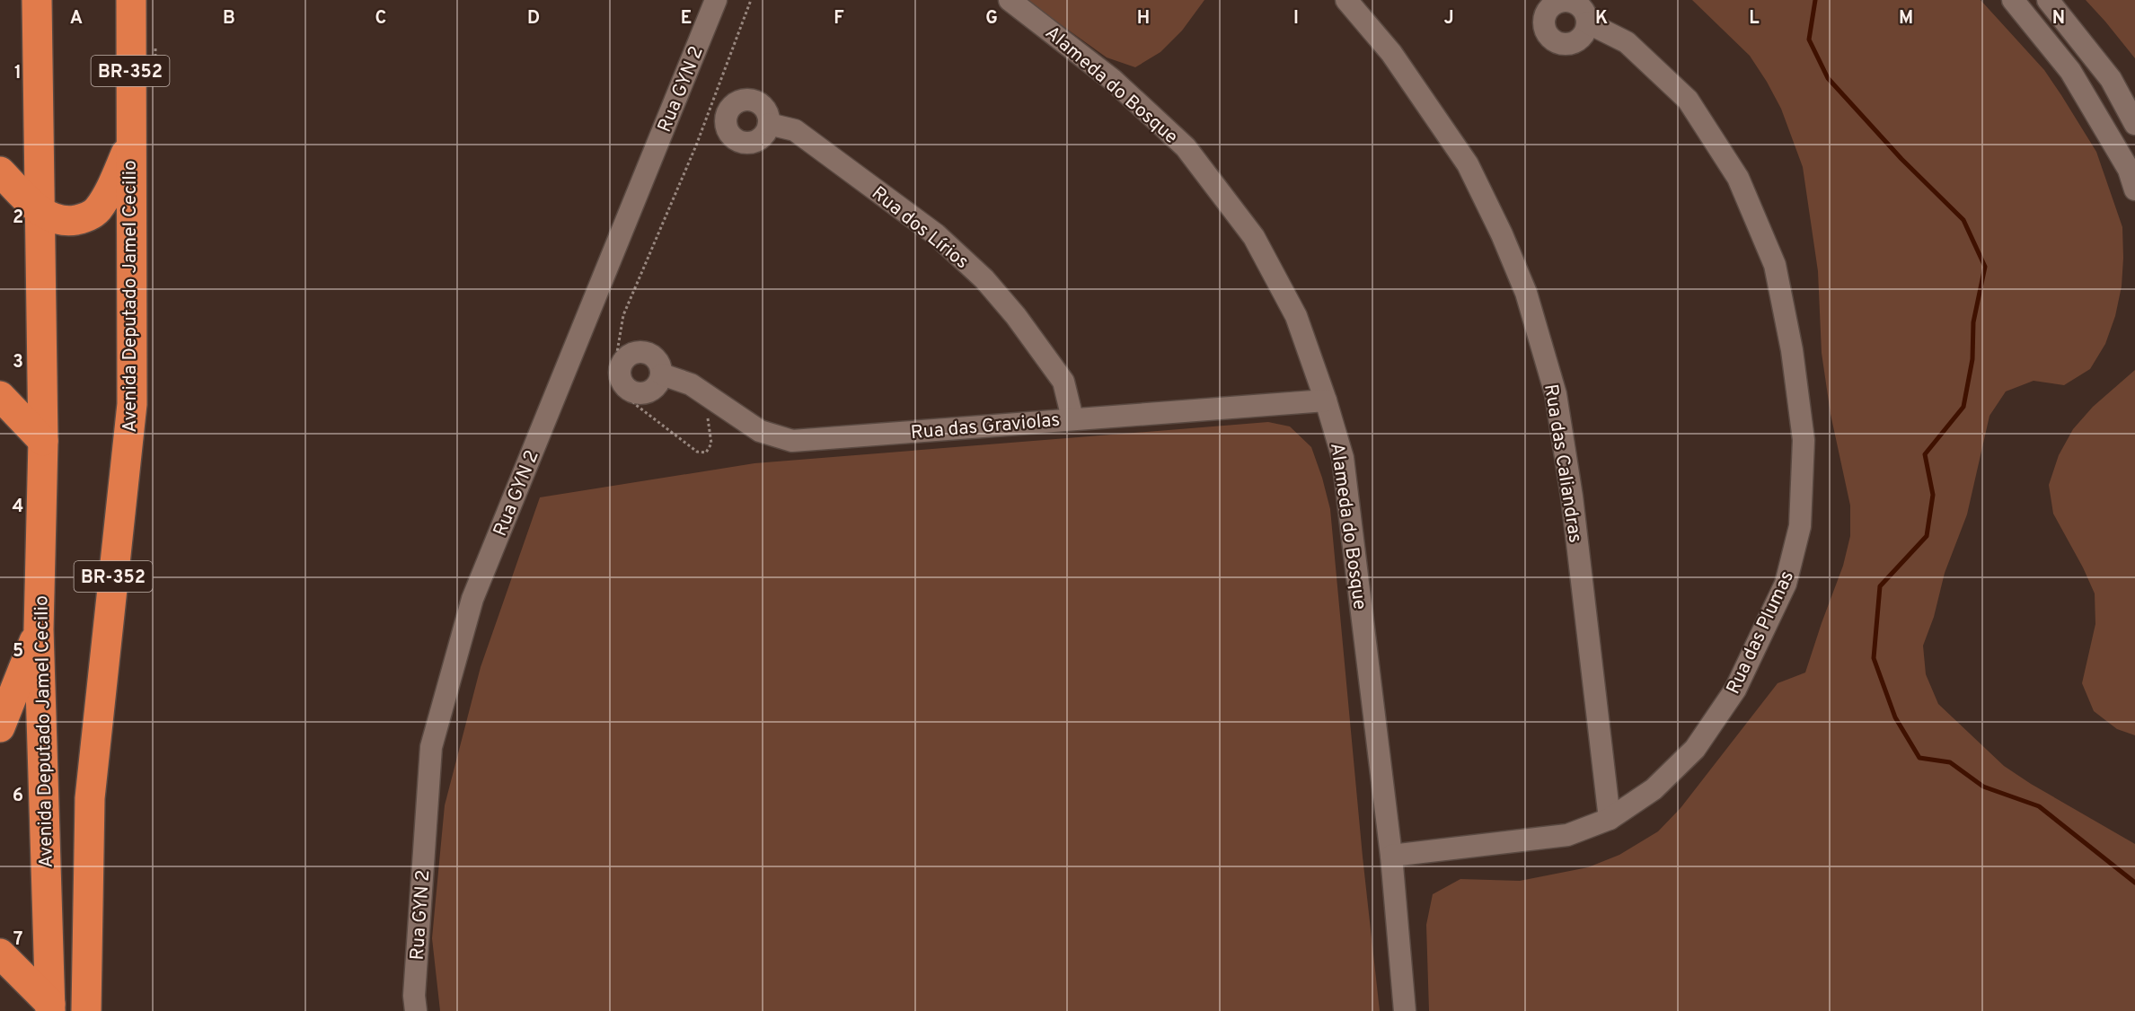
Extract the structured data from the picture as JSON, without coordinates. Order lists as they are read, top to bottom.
{
  "streets": {
    "highway": ["BR-352", "Avenida Deputado Jamel Cecilio"],
    "street": [
      "Alameda do Bosque",
      "Rua GYN 2",
      "Rua dos Lírios",
      "Rua das Graviolas",
      "Rua das Caliandras",
      "Rua das Plumas"
    ]
  },
  "crossings": [
    ["Alameda do Bosque", "Rua das Graviolas"],
    ["Alameda do Bosque", "Rua das Plumas"],
    ["Rua dos Lírios", "Rua das Graviolas"],
    ["Rua das Caliandras", "Rua das Plumas"]
  ],
  "grid": {
    "columns": [
      "A",
      "B",
      "C",
      "D",
      "E",
      "F",
      "G",
      "H",
      "I",
      "J",
      "K",
      "L",
      "M",
      "N"
    ],
    "rows": [
      "1",
      "2",
      "3",
      "4",
      "5",
      "6",
      "7"
    ]
  }
}
